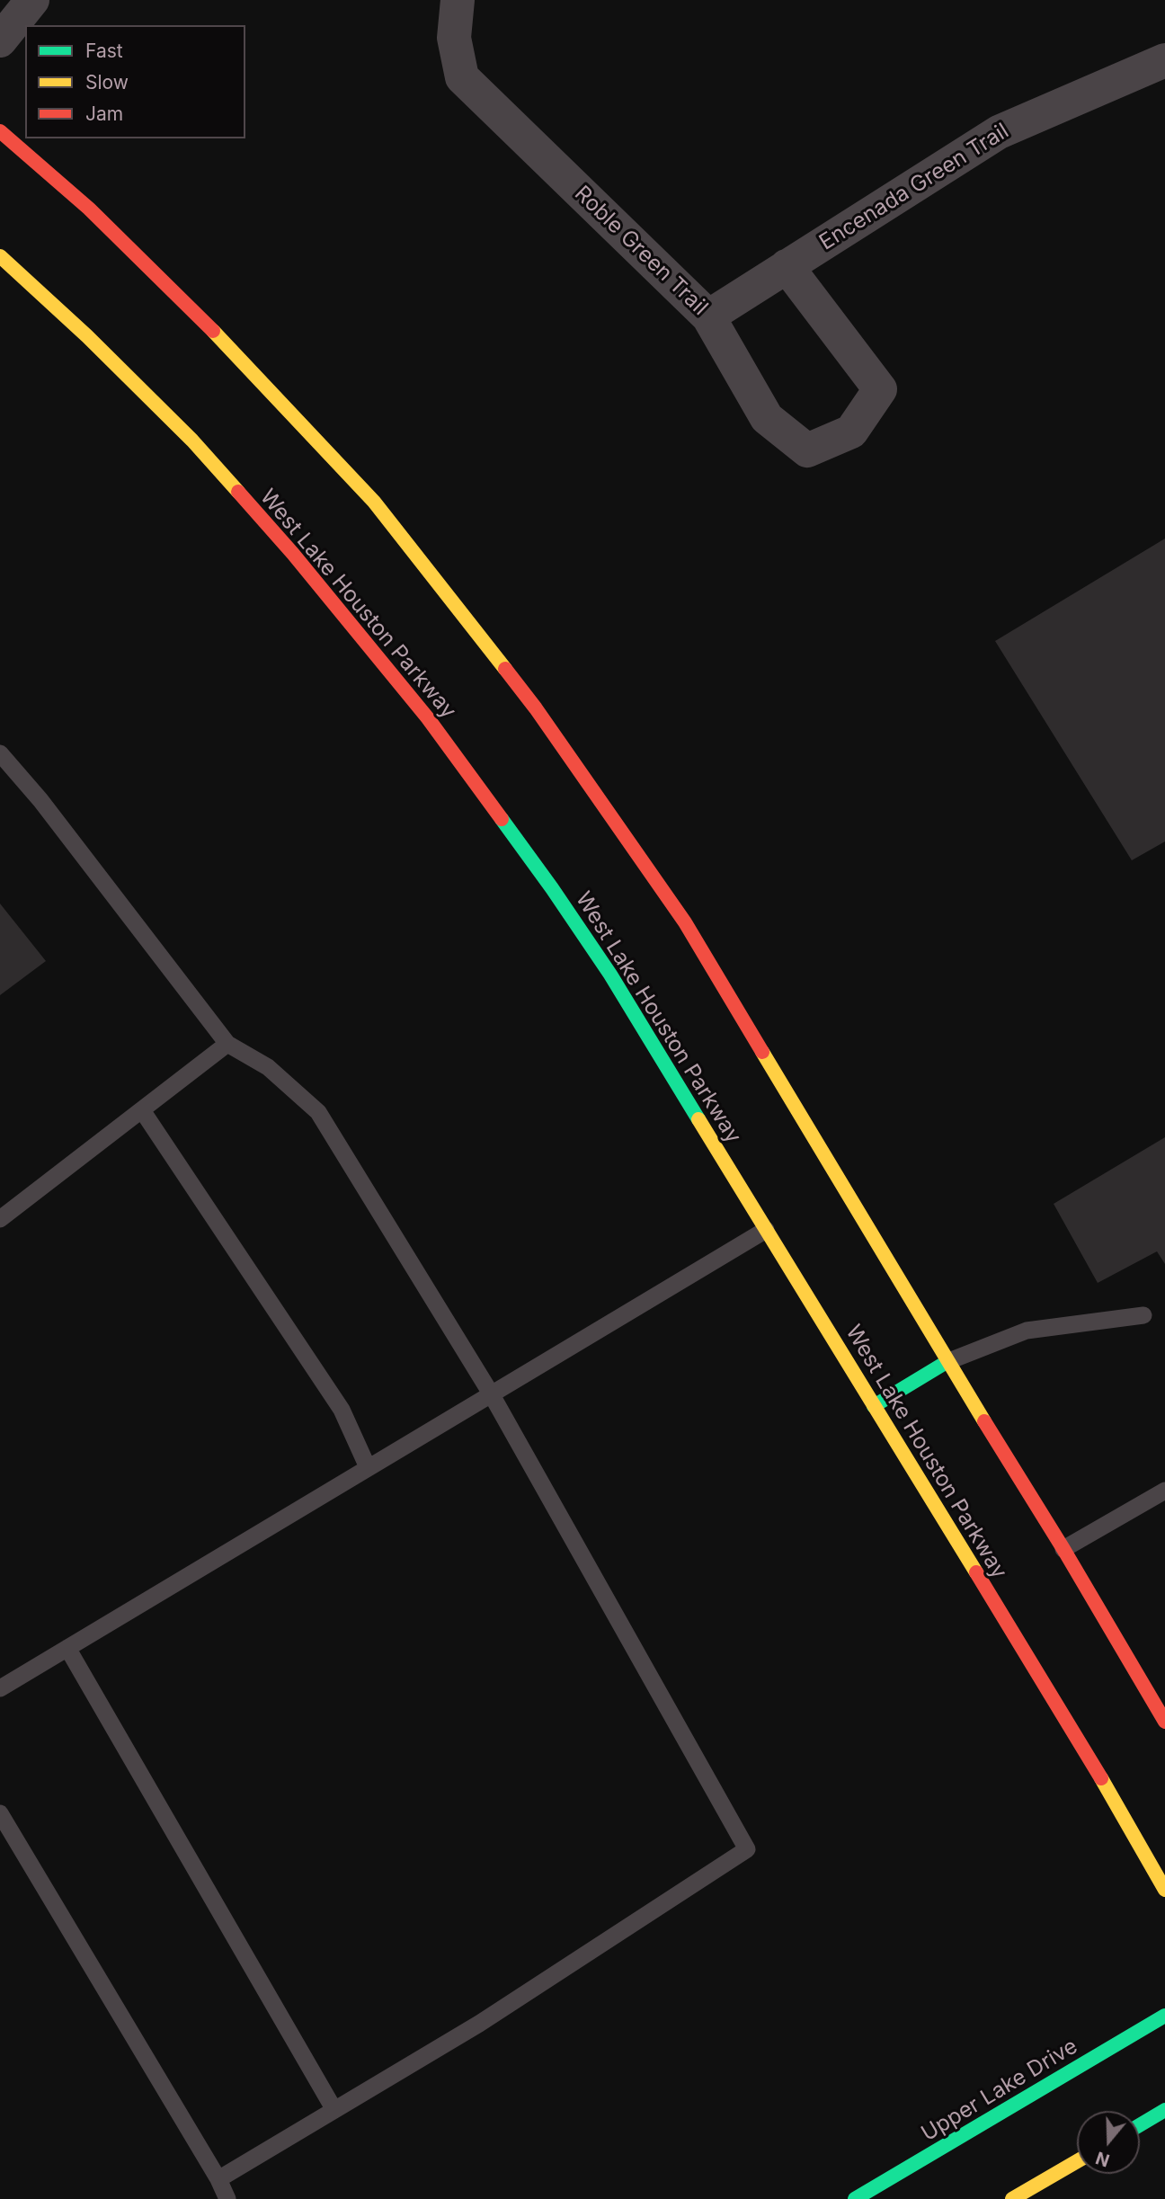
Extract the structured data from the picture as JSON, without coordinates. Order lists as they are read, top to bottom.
{
  "streets": {
    "main road": ["West Lake Houston Parkway", "Upper Lake Drive"],
    "street": ["Encenada Green Trail", "Roble Green Trail"]
  },
  "crossings": [
    ["Encenada Green Trail", "Roble Green Trail"]
  ],
  "legend": ["Fast", "Slow", "Jam"],
  "north": "bottom"
}
